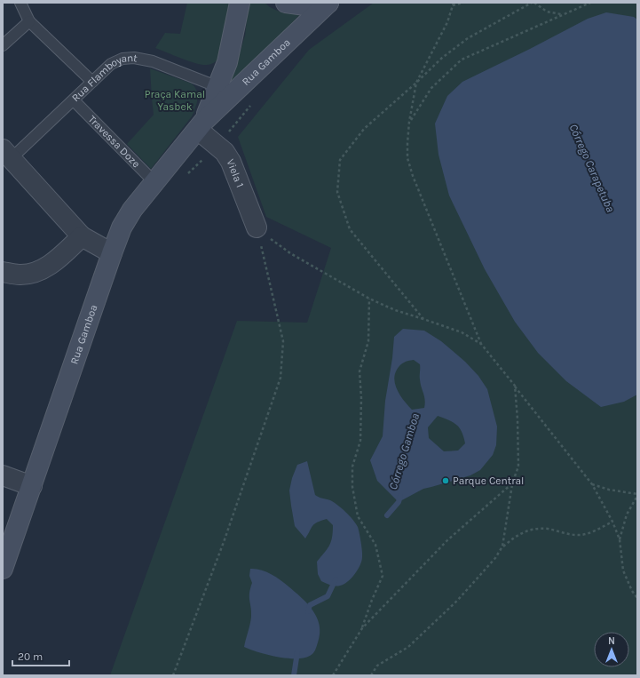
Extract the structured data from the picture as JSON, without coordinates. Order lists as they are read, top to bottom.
{
  "streets": {
    "main road": ["Rua Gamboa"],
    "street": ["Viela 1"],
    "lane": ["Rua Flamboyant", "Travessa Doze"]
  },
  "crossings": [
    ["Rua Gamboa", "Rua Flamboyant"],
    ["Rua Gamboa", "Travessa Doze"],
    ["Rua Gamboa", "Viela 1"],
    ["Rua Flamboyant", "Travessa Doze"]
  ],
  "water": ["Córrego Carapetuba", "Córrego Gamboa"],
  "parks": ["Praça Kamal Yasbek"],
  "places": ["Parque Central"],
  "scale_bar": "20 m",
  "north": "top"
}
